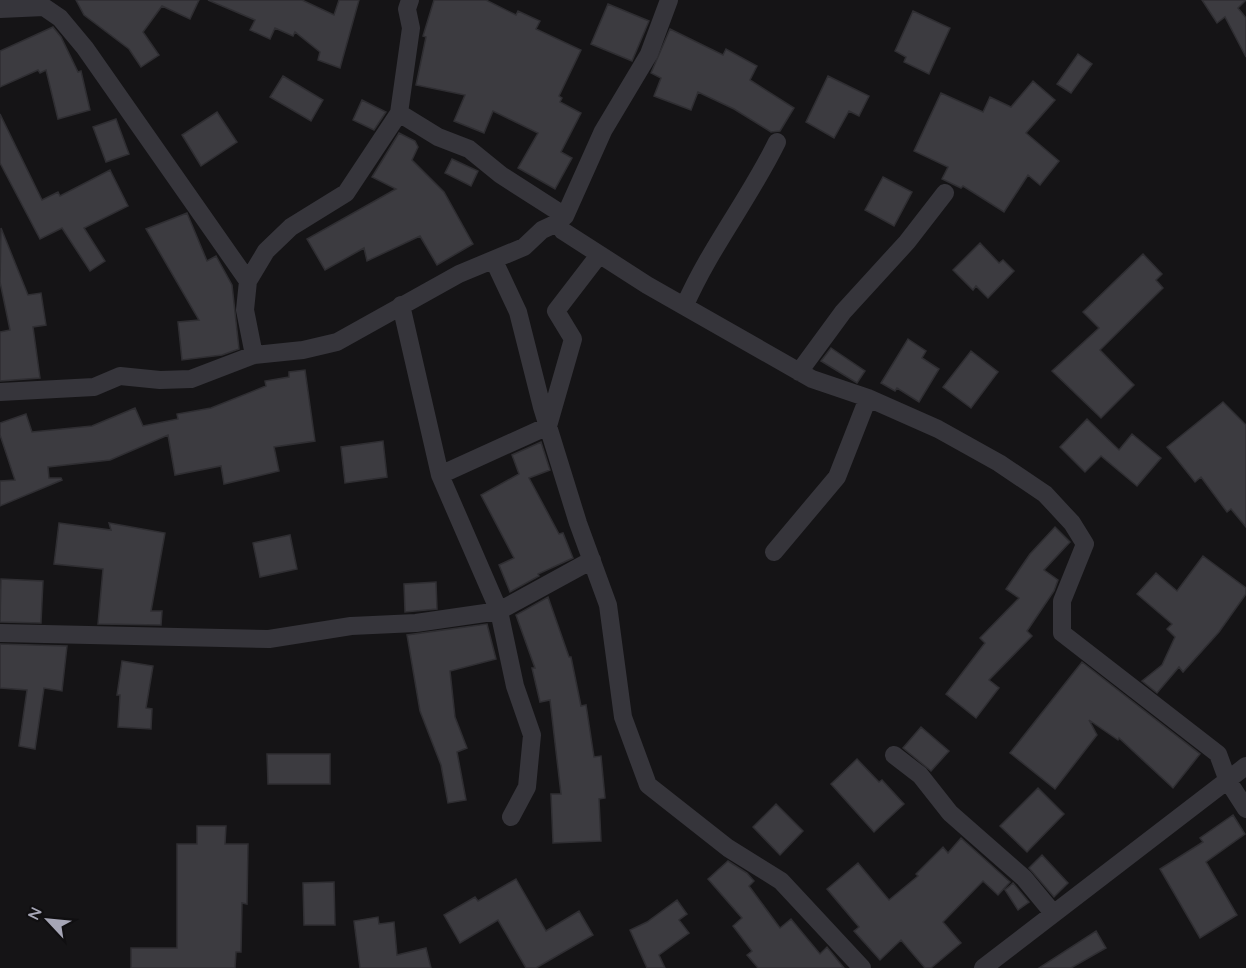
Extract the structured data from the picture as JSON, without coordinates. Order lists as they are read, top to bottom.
{
  "north": "top left"
}
